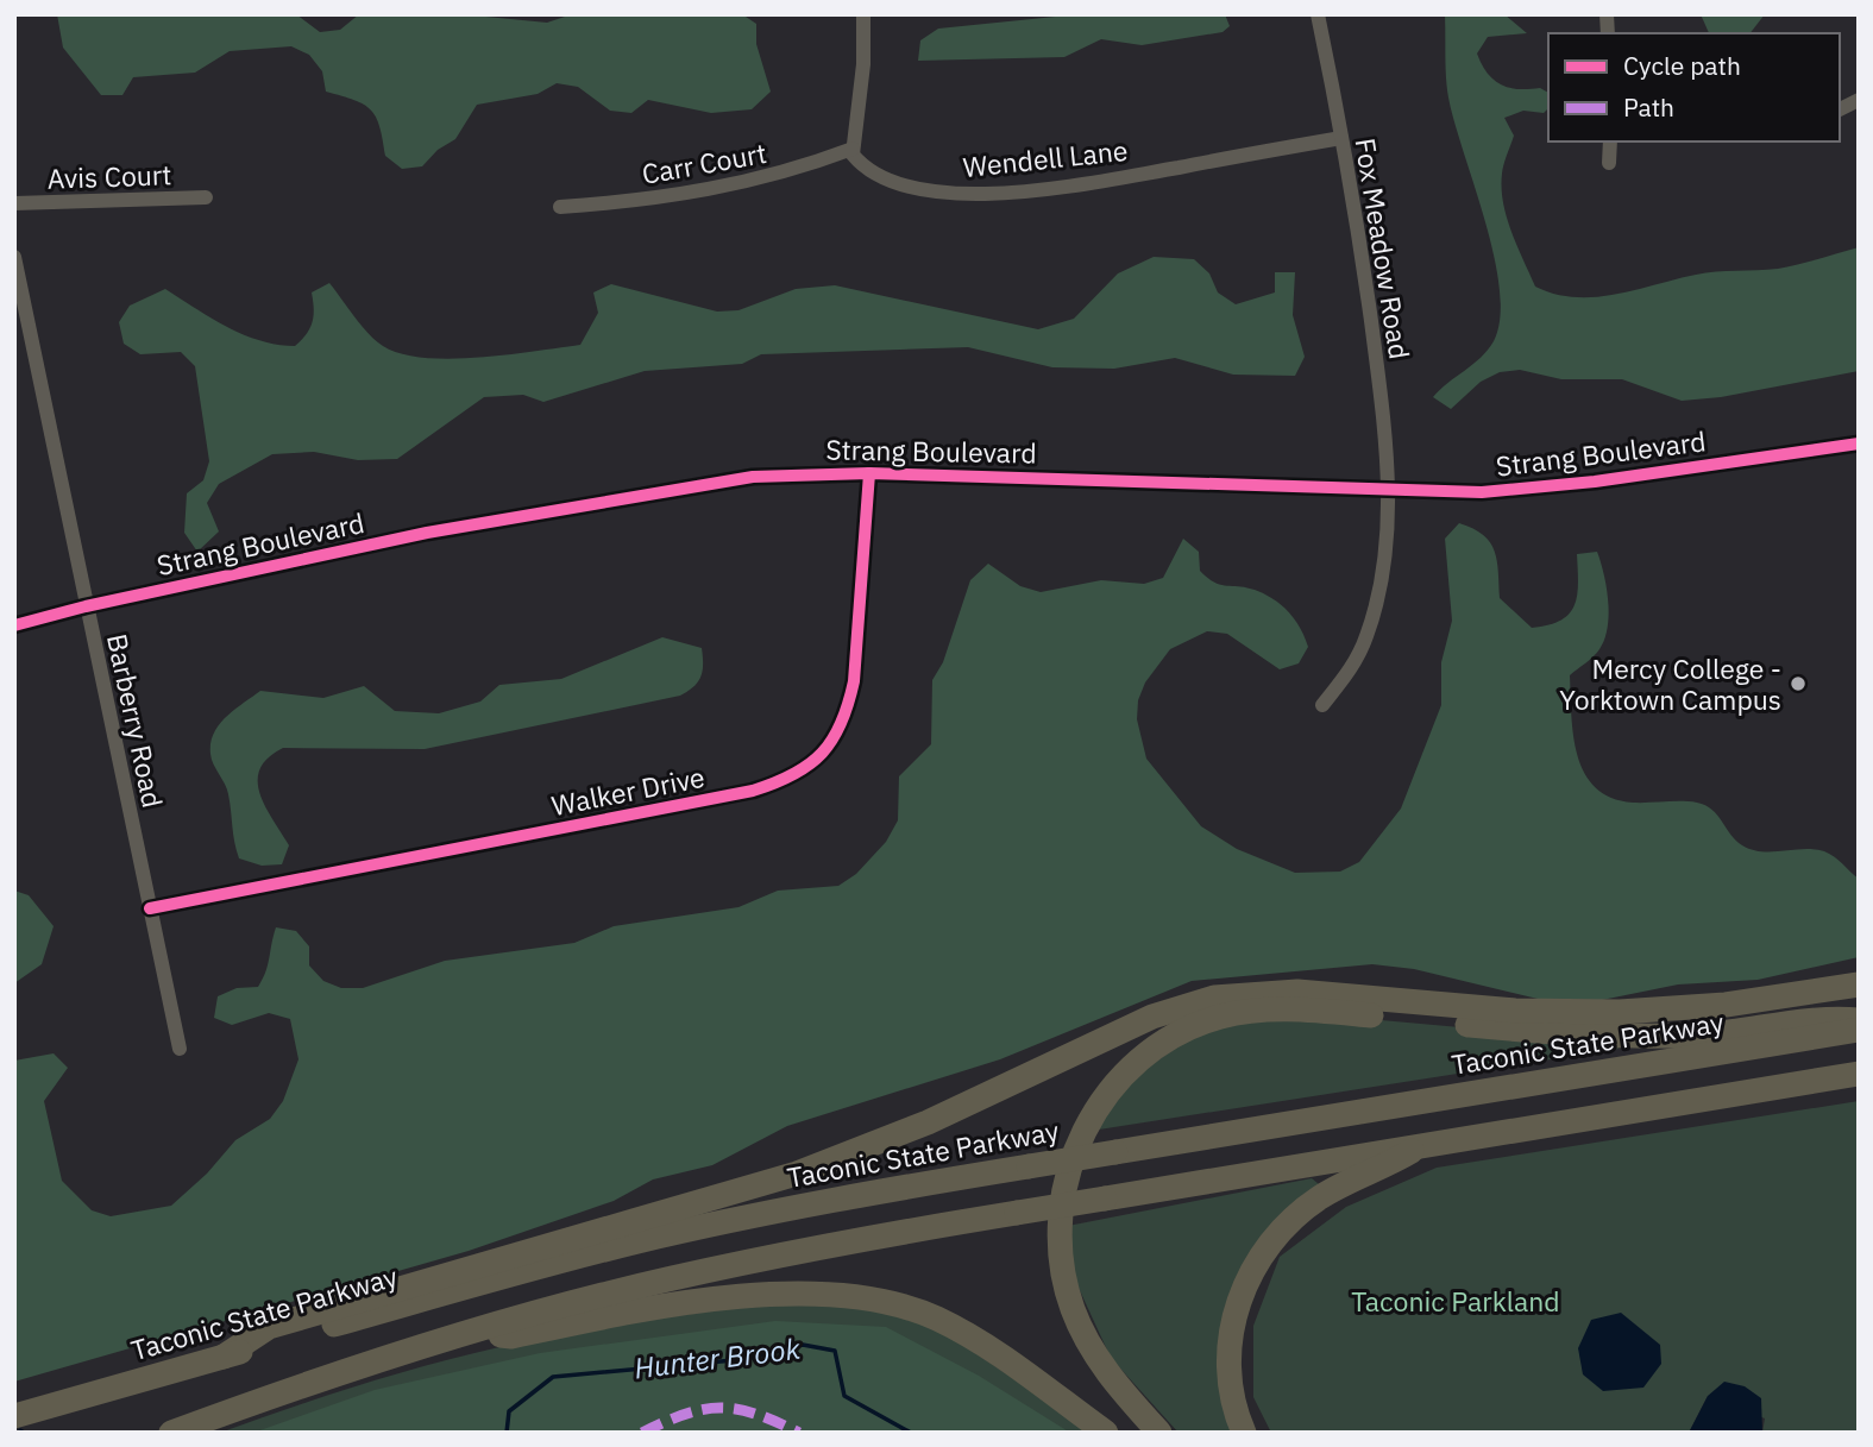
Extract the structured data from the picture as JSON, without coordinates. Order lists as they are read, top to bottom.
{
  "streets": {
    "highway": ["Taconic State Parkway"],
    "street": [
      "Wendell Lane",
      "Carr Court",
      "Avis Court",
      "Fox Meadow Road",
      "Strang Boulevard",
      "Barberry Road",
      "Walker Drive"
    ]
  },
  "crossings": [
    ["Wendell Lane", "Carr Court"],
    ["Wendell Lane", "Fox Meadow Road"],
    ["Fox Meadow Road", "Strang Boulevard"],
    ["Strang Boulevard", "Barberry Road"],
    ["Strang Boulevard", "Walker Drive"],
    ["Barberry Road", "Walker Drive"]
  ],
  "water": ["Hunter Brook"],
  "parks": ["Taconic Parkland"],
  "places": ["Mercy College - Yorktown Campus"],
  "legend": ["Cycle path", "Path"]
}
